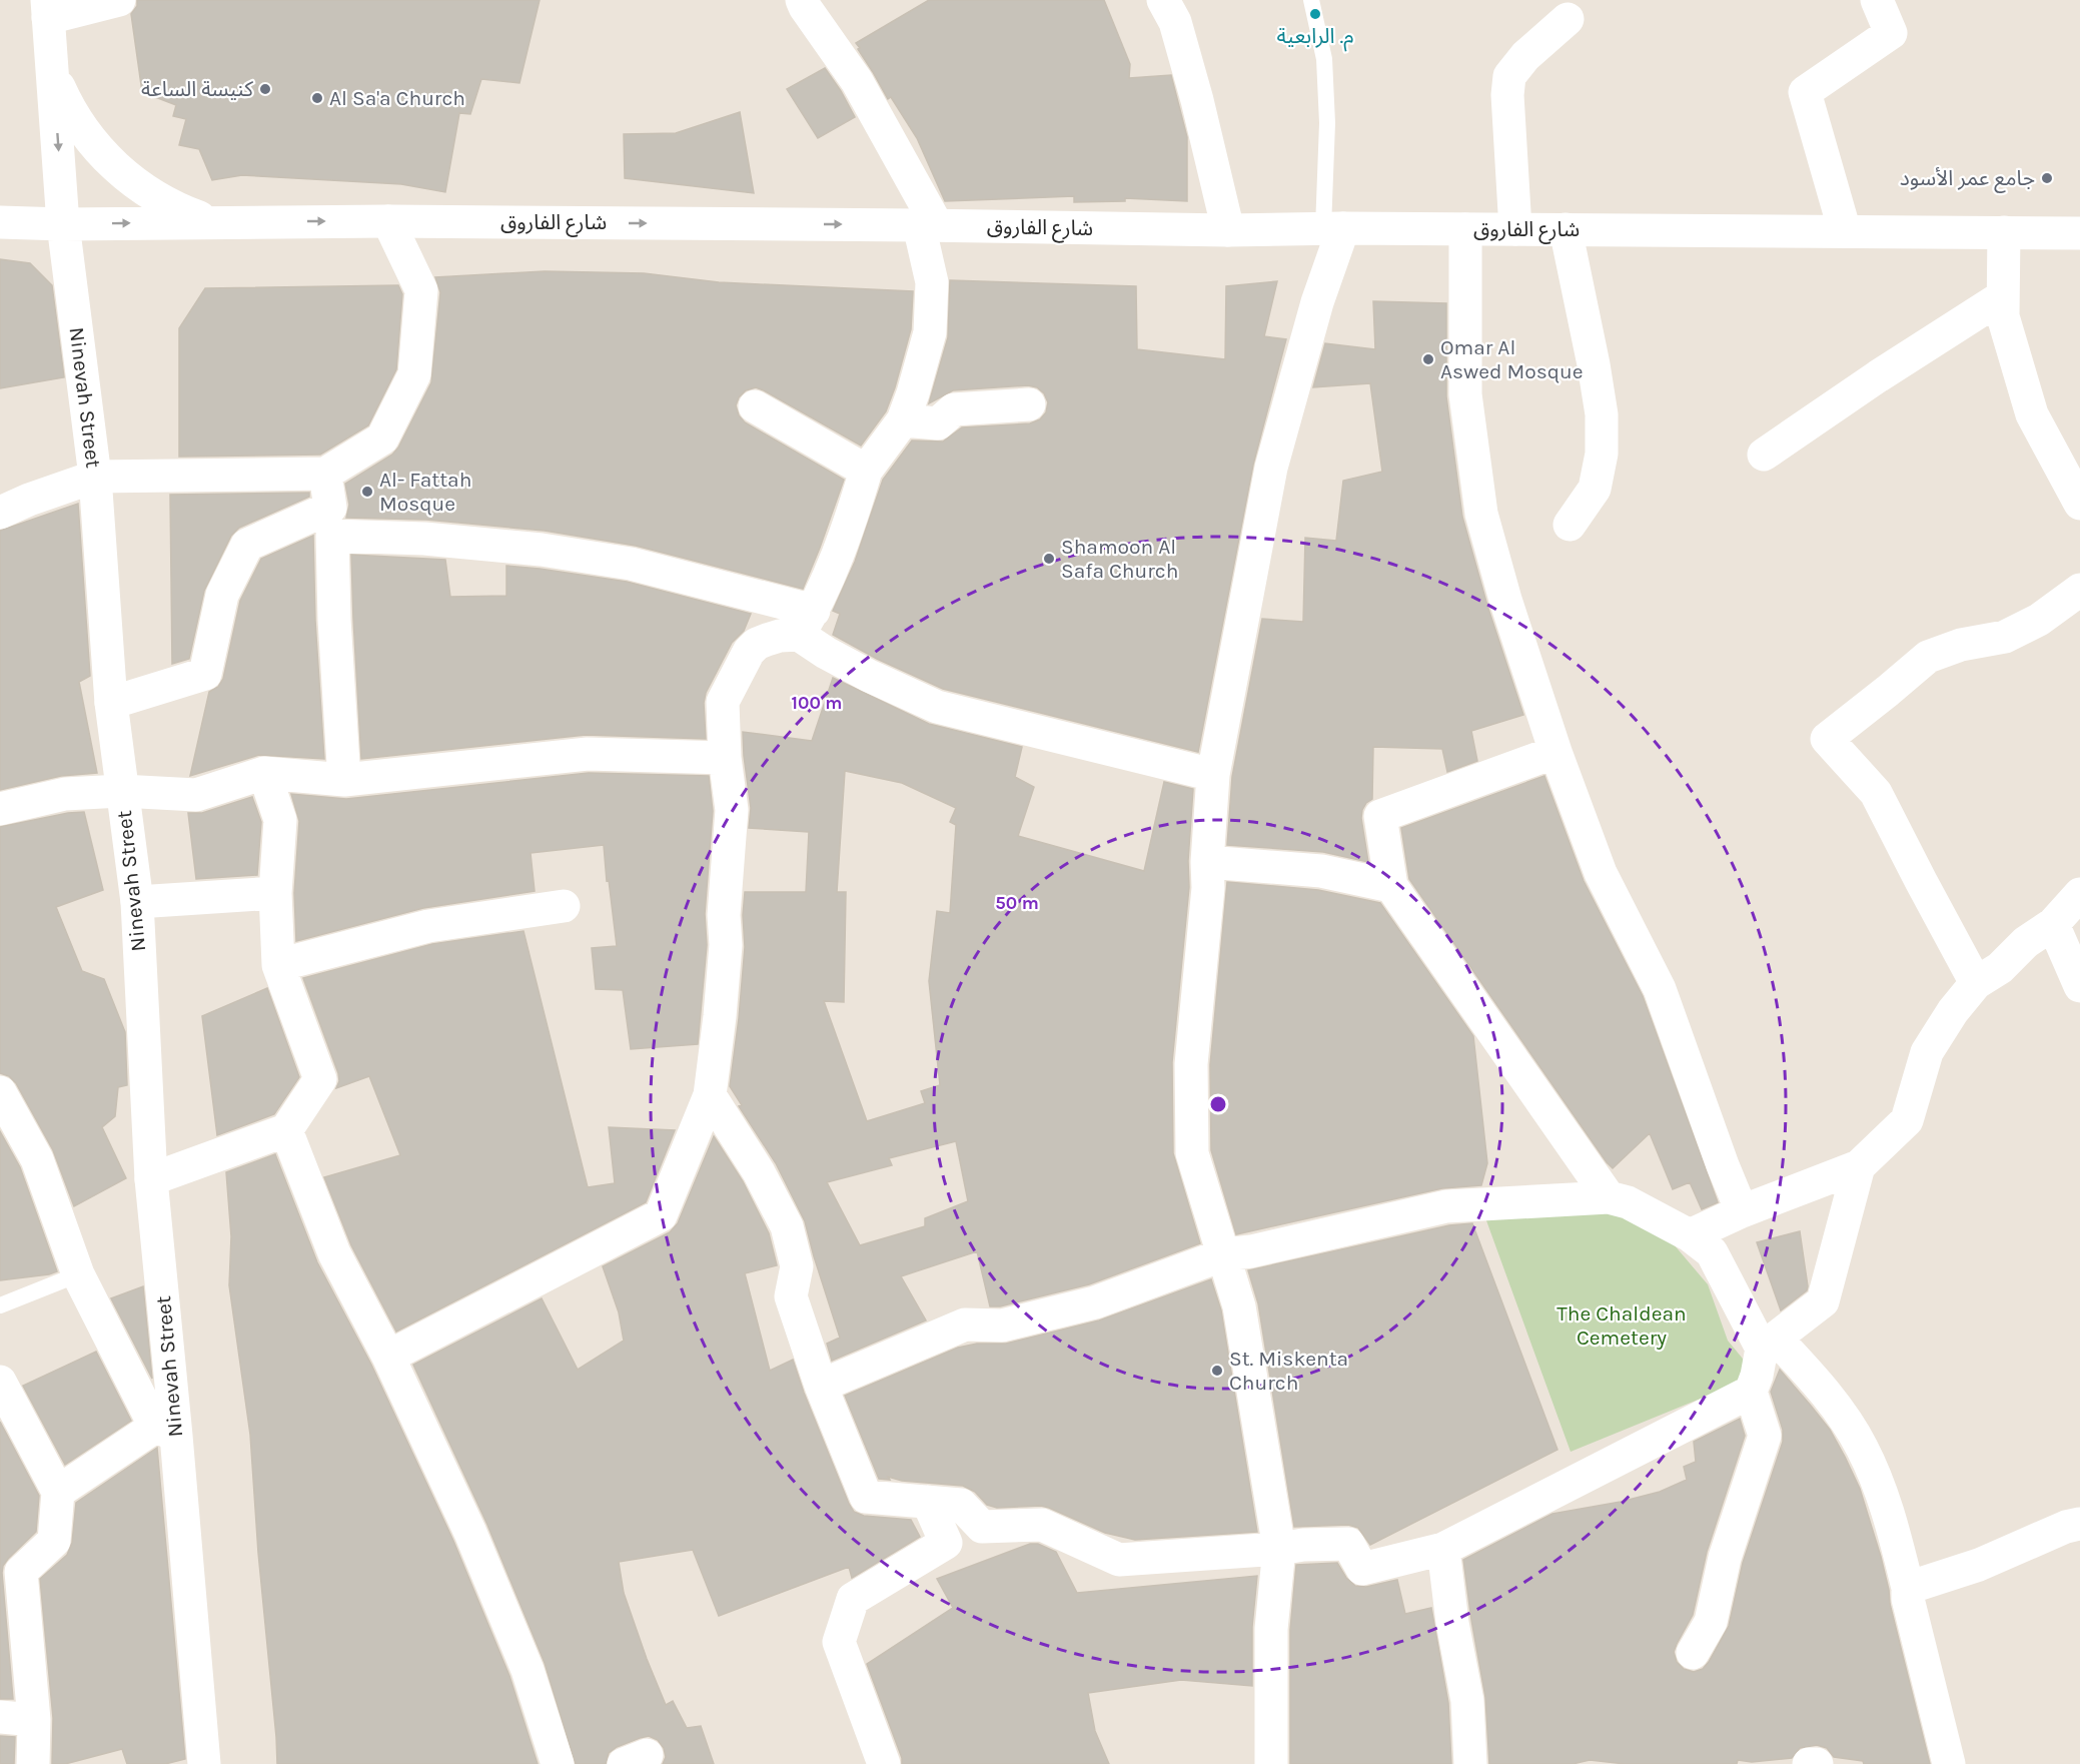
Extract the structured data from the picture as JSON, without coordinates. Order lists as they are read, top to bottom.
{
  "streets": {
    "street": ["شارع الفاروق", "Ninevah Street"]
  },
  "crossings": [
    ["شارع الفاروق", "Ninevah Street"]
  ],
  "parks": ["The Chaldean Cemetery"],
  "places": [
    "م. الرابعية",
    "كنيسة الساعة",
    "Al Sa'a Church",
    "جامع عمر الأسود",
    "Omar Al Aswed Mosque",
    "Al- Fattah Mosque",
    "Shamoon Al Safa Church",
    "St. Miskenta Church"
  ],
  "rings": ["100 m", "50 m"]
}
